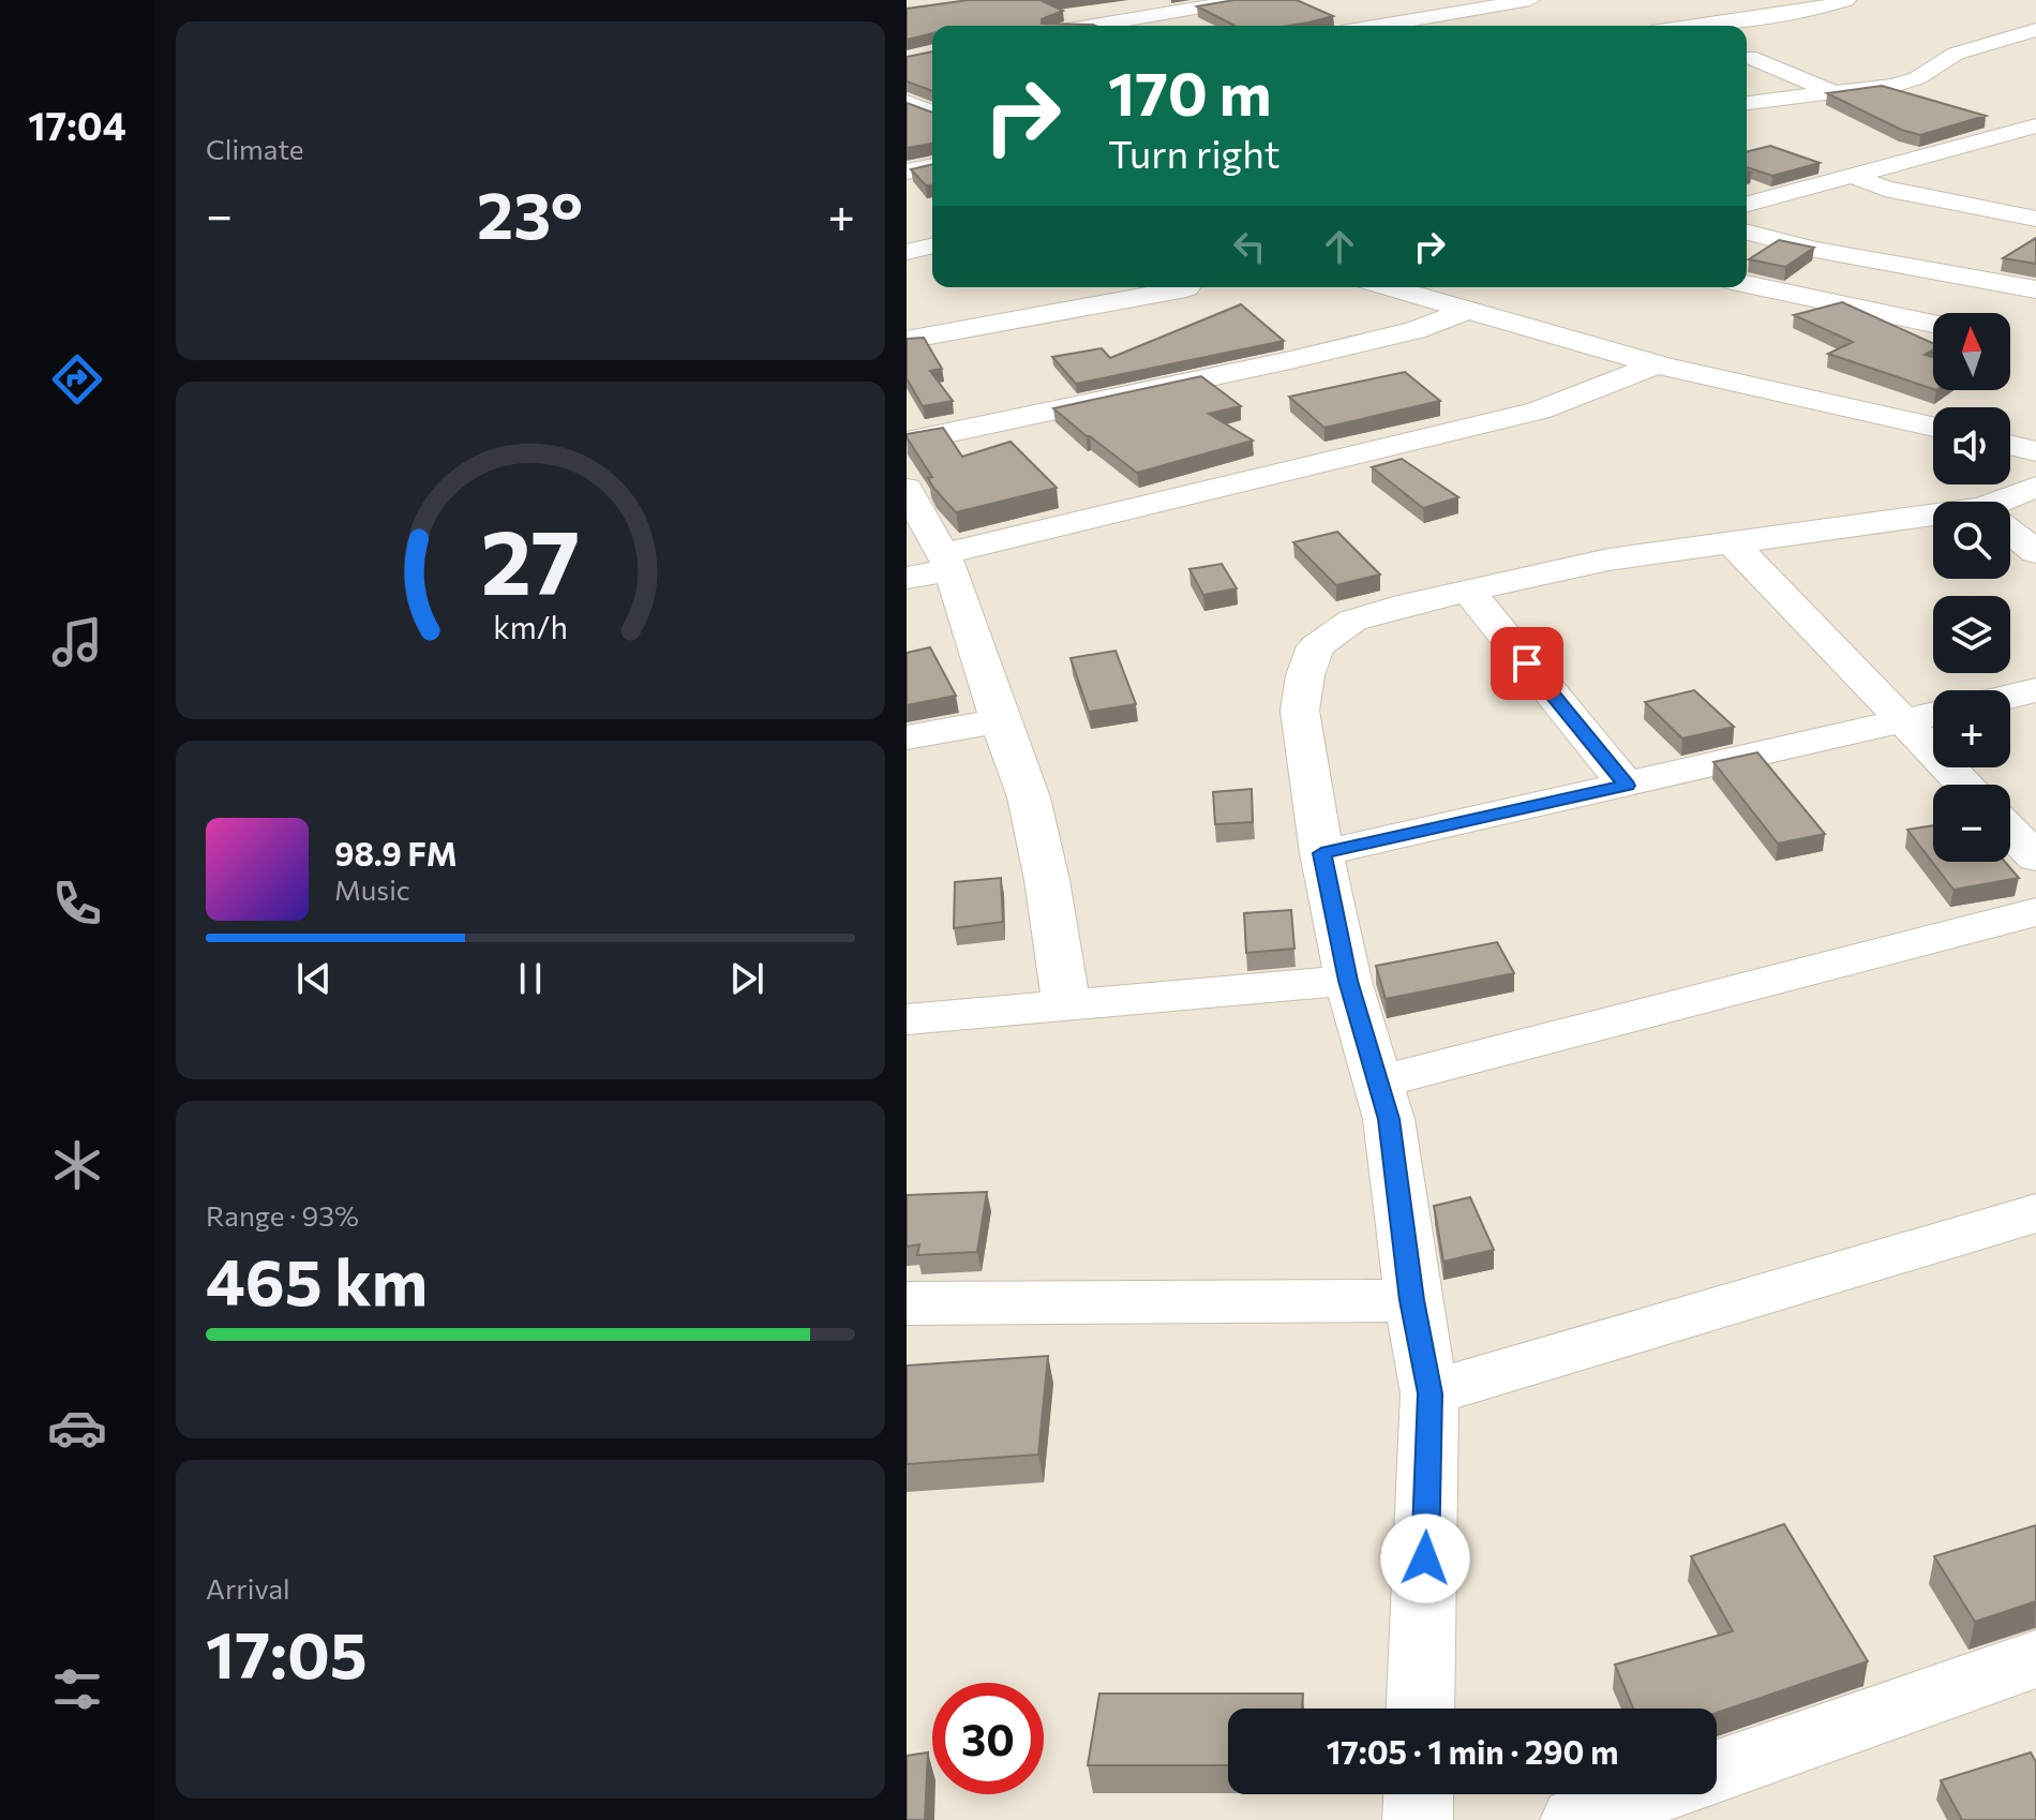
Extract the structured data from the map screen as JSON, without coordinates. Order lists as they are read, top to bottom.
{
  "north": "top",
  "page": {
    "tabs": "17:04",
    "tile": [
      "Climate",
      ["Range · 93%", "465 km"],
      ["Arrival", "17:05"]
    ],
    "turn": ["170 m", "Turn right"],
    "heat": ["−", "23°", "+"],
    "map_buttons": ["+", "−"],
    "song": ["98.9 FM", "Music"],
    "limit": "30",
    "trip": "17:05 · 1 min · 290 m",
    "gauge": ["27", "km/h"]
  }
}
